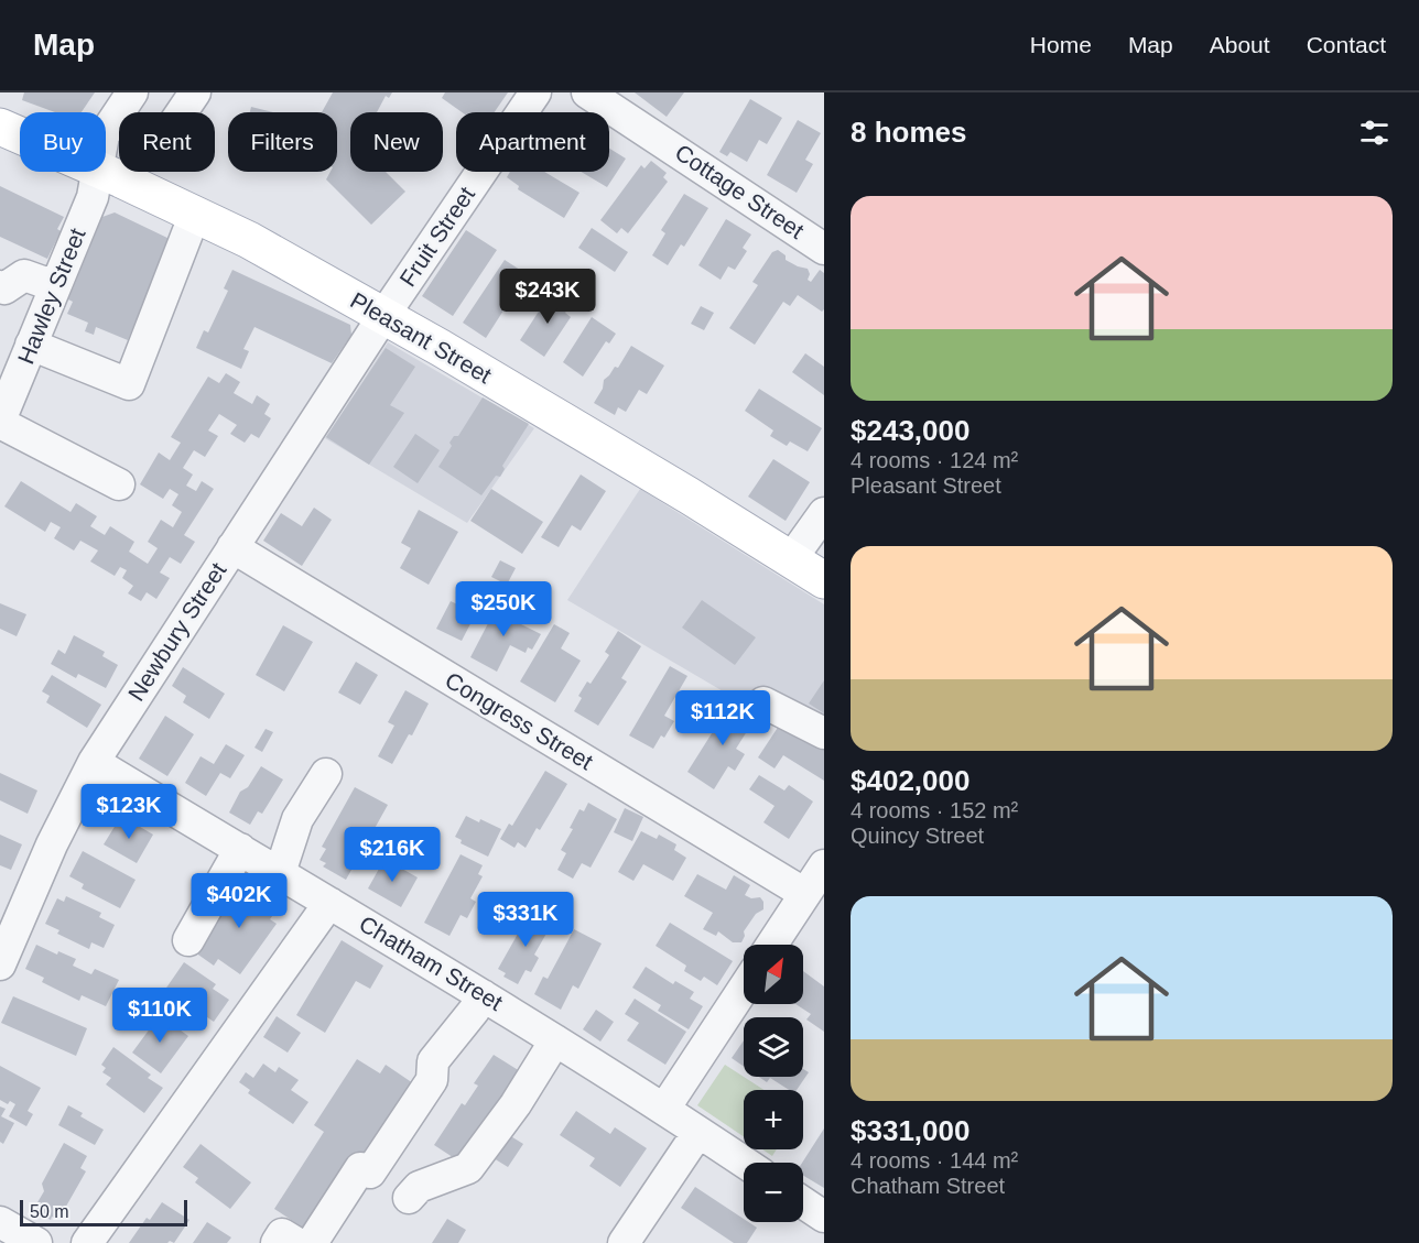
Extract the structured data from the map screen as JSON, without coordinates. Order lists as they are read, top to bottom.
{
  "streets": {
    "main road": ["Pleasant Street"],
    "street": [
      "Cottage Street",
      "Fruit Street",
      "Hawley Street",
      "Newbury Street",
      "Congress Street",
      "Chatham Street"
    ]
  },
  "crossings": [
    ["Fruit Street", "Pleasant Street"],
    ["Fruit Street", "Newbury Street"],
    ["Pleasant Street", "Newbury Street"],
    ["Newbury Street", "Congress Street"],
    ["Newbury Street", "Chatham Street"]
  ],
  "scale_bar": "50 m",
  "north": "top right",
  "page": {
    "header": "Map",
    "nav": [
      "Home",
      "Map",
      "About",
      "Contact"
    ],
    "heading": "8 homes",
    "chip": [
      "Buy",
      "Rent",
      "Filters",
      "New",
      "Apartment"
    ],
    "list": [
      {
        "name": "$243,000",
        "note": "4 rooms · 124 m² · Pleasant Street"
      },
      {
        "name": "$402,000",
        "note": "4 rooms · 152 m² · Quincy Street"
      },
      {
        "name": "$331,000",
        "note": "4 rooms · 144 m² · Chatham Street"
      }
    ],
    "price": [
      "$243K",
      "$250K",
      "$112K",
      "$123K",
      "$216K",
      "$402K",
      "$331K",
      "$110K"
    ],
    "map_buttons": ["+", "−"],
    "scale": "50 m"
  }
}
